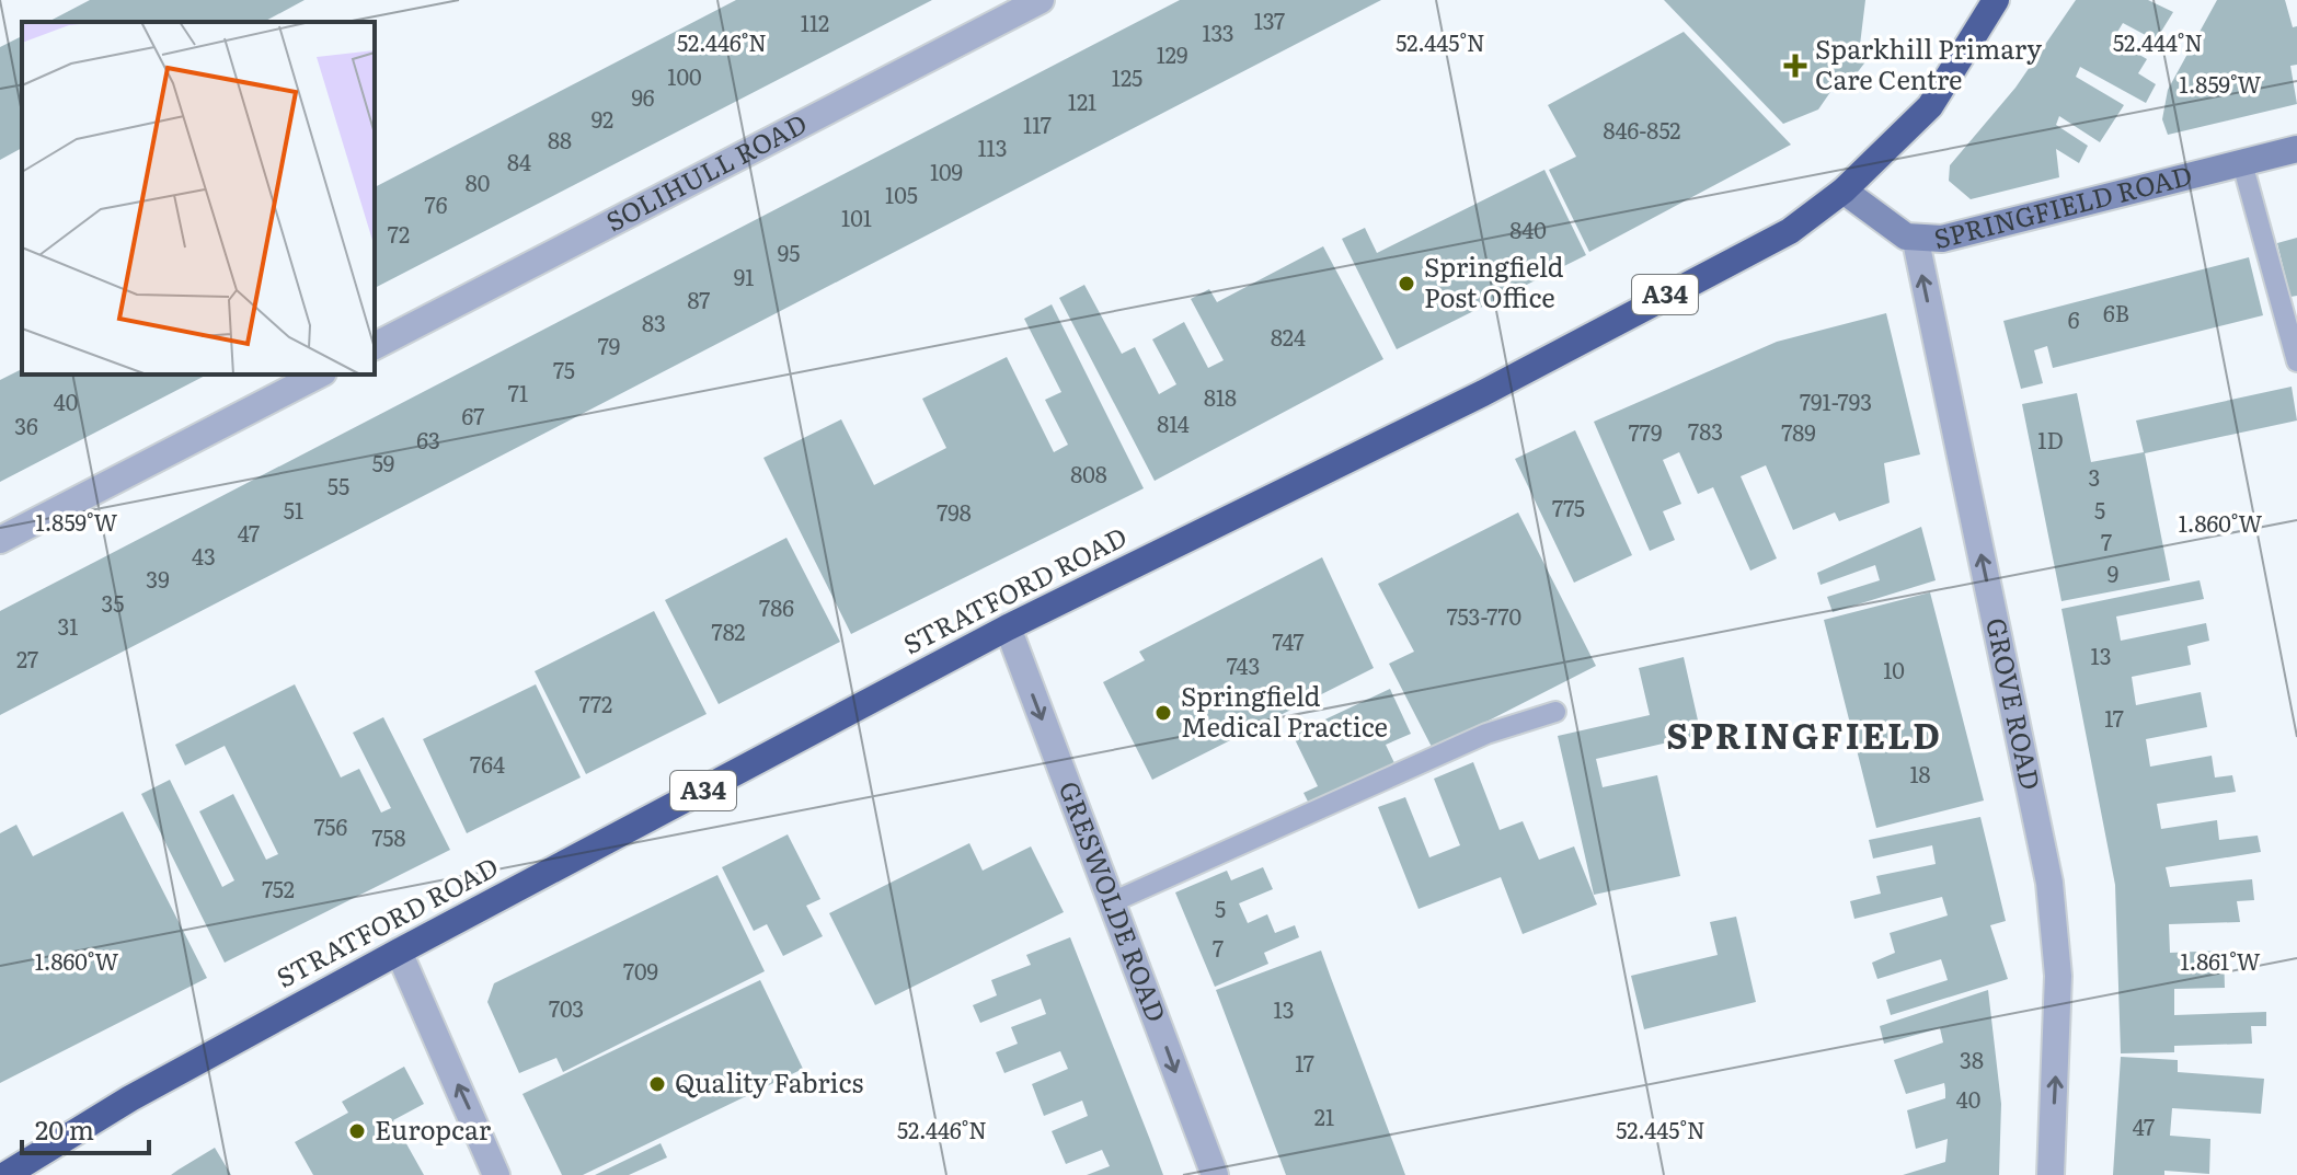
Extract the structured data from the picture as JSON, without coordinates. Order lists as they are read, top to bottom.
{
  "streets": {
    "highway": ["A34", "STRATFORD ROAD"],
    "street": [
      "SOLIHULL ROAD",
      "SPRINGFIELD ROAD",
      "GROVE ROAD",
      "GRESWOLDE ROAD"
    ]
  },
  "crossings": [
    ["SPRINGFIELD ROAD", "STRATFORD ROAD"],
    ["SPRINGFIELD ROAD", "GROVE ROAD"],
    ["STRATFORD ROAD", "GRESWOLDE ROAD"]
  ],
  "one_way": ["GROVE ROAD", "GRESWOLDE ROAD"],
  "districts": ["SPRINGFIELD"],
  "places": {
    "health": ["Sparkhill Primary Care Centre"],
    "other": [
      "Springfield Post Office",
      "Springfield Medical Practice",
      "Quality Fabrics",
      "Europcar"
    ]
  },
  "house_numbers": [
    "137",
    "112",
    "133",
    "129",
    "100",
    "125",
    "96",
    "121",
    "92",
    "117",
    "846-852",
    "88",
    "113",
    "84",
    "109",
    "80",
    "105",
    "76",
    "101",
    "840",
    "72",
    "95",
    "91",
    "87",
    "6B",
    "6",
    "83",
    "824",
    "79",
    "75",
    "71",
    "818",
    "40",
    "791-793",
    "67",
    "814",
    "36",
    "783",
    "779",
    "789",
    "63",
    "1D",
    "59",
    "808",
    "3",
    "55",
    "775",
    "51",
    "5",
    "798",
    "47",
    "7",
    "43",
    "9",
    "39",
    "35",
    "786",
    "753-770",
    "31",
    "782",
    "747",
    "13",
    "27",
    "743",
    "10",
    "772",
    "17",
    "764",
    "18",
    "756",
    "758",
    "752",
    "5",
    "7",
    "709",
    "703",
    "13",
    "38",
    "17",
    "40",
    "21",
    "47"
  ],
  "scale_bar": "20 m",
  "coordinates": [
    "52.446°N",
    "52.445°N",
    "52.444°N",
    "1.859°W",
    "1.860°W",
    "1.861°W"
  ]
}
